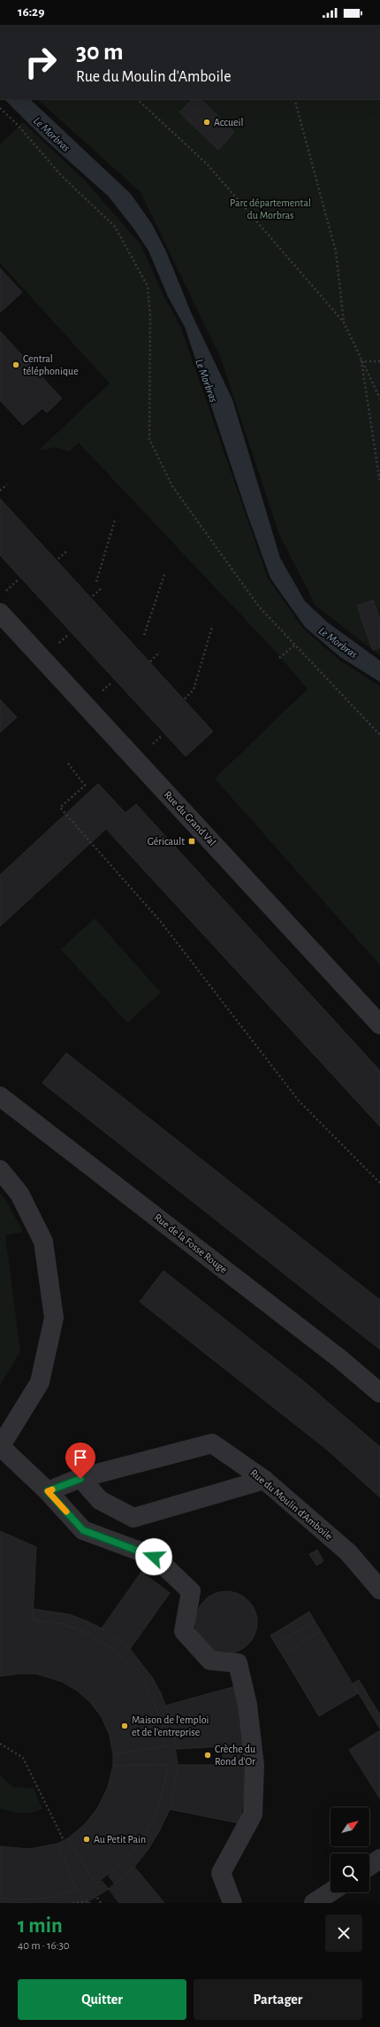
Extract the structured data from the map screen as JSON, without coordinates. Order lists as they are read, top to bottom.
{
  "streets": {
    "street": ["Rue du Grand Val", "Rue de la Fosse Rouge", "Rue du Moulin d'Amboile"]
  },
  "water": ["Le Morbras"],
  "parks": ["Parc départemental du Morbras"],
  "places": {
    "other": [
      "Accueil",
      "Central téléphonique",
      "Maison de l'emploi et de l'entreprise",
      "Crèche du Rond d'Or",
      "Au Petit Pain"
    ],
    "transit": ["Géricault"]
  },
  "north": "top right",
  "page": {
    "status": "16:29",
    "turn": ["30 m", "Rue du Moulin d'Amboile"],
    "heading": ["1 min", "40 m · 16:30"],
    "buttons": ["Quitter", "Partager"]
  }
}
